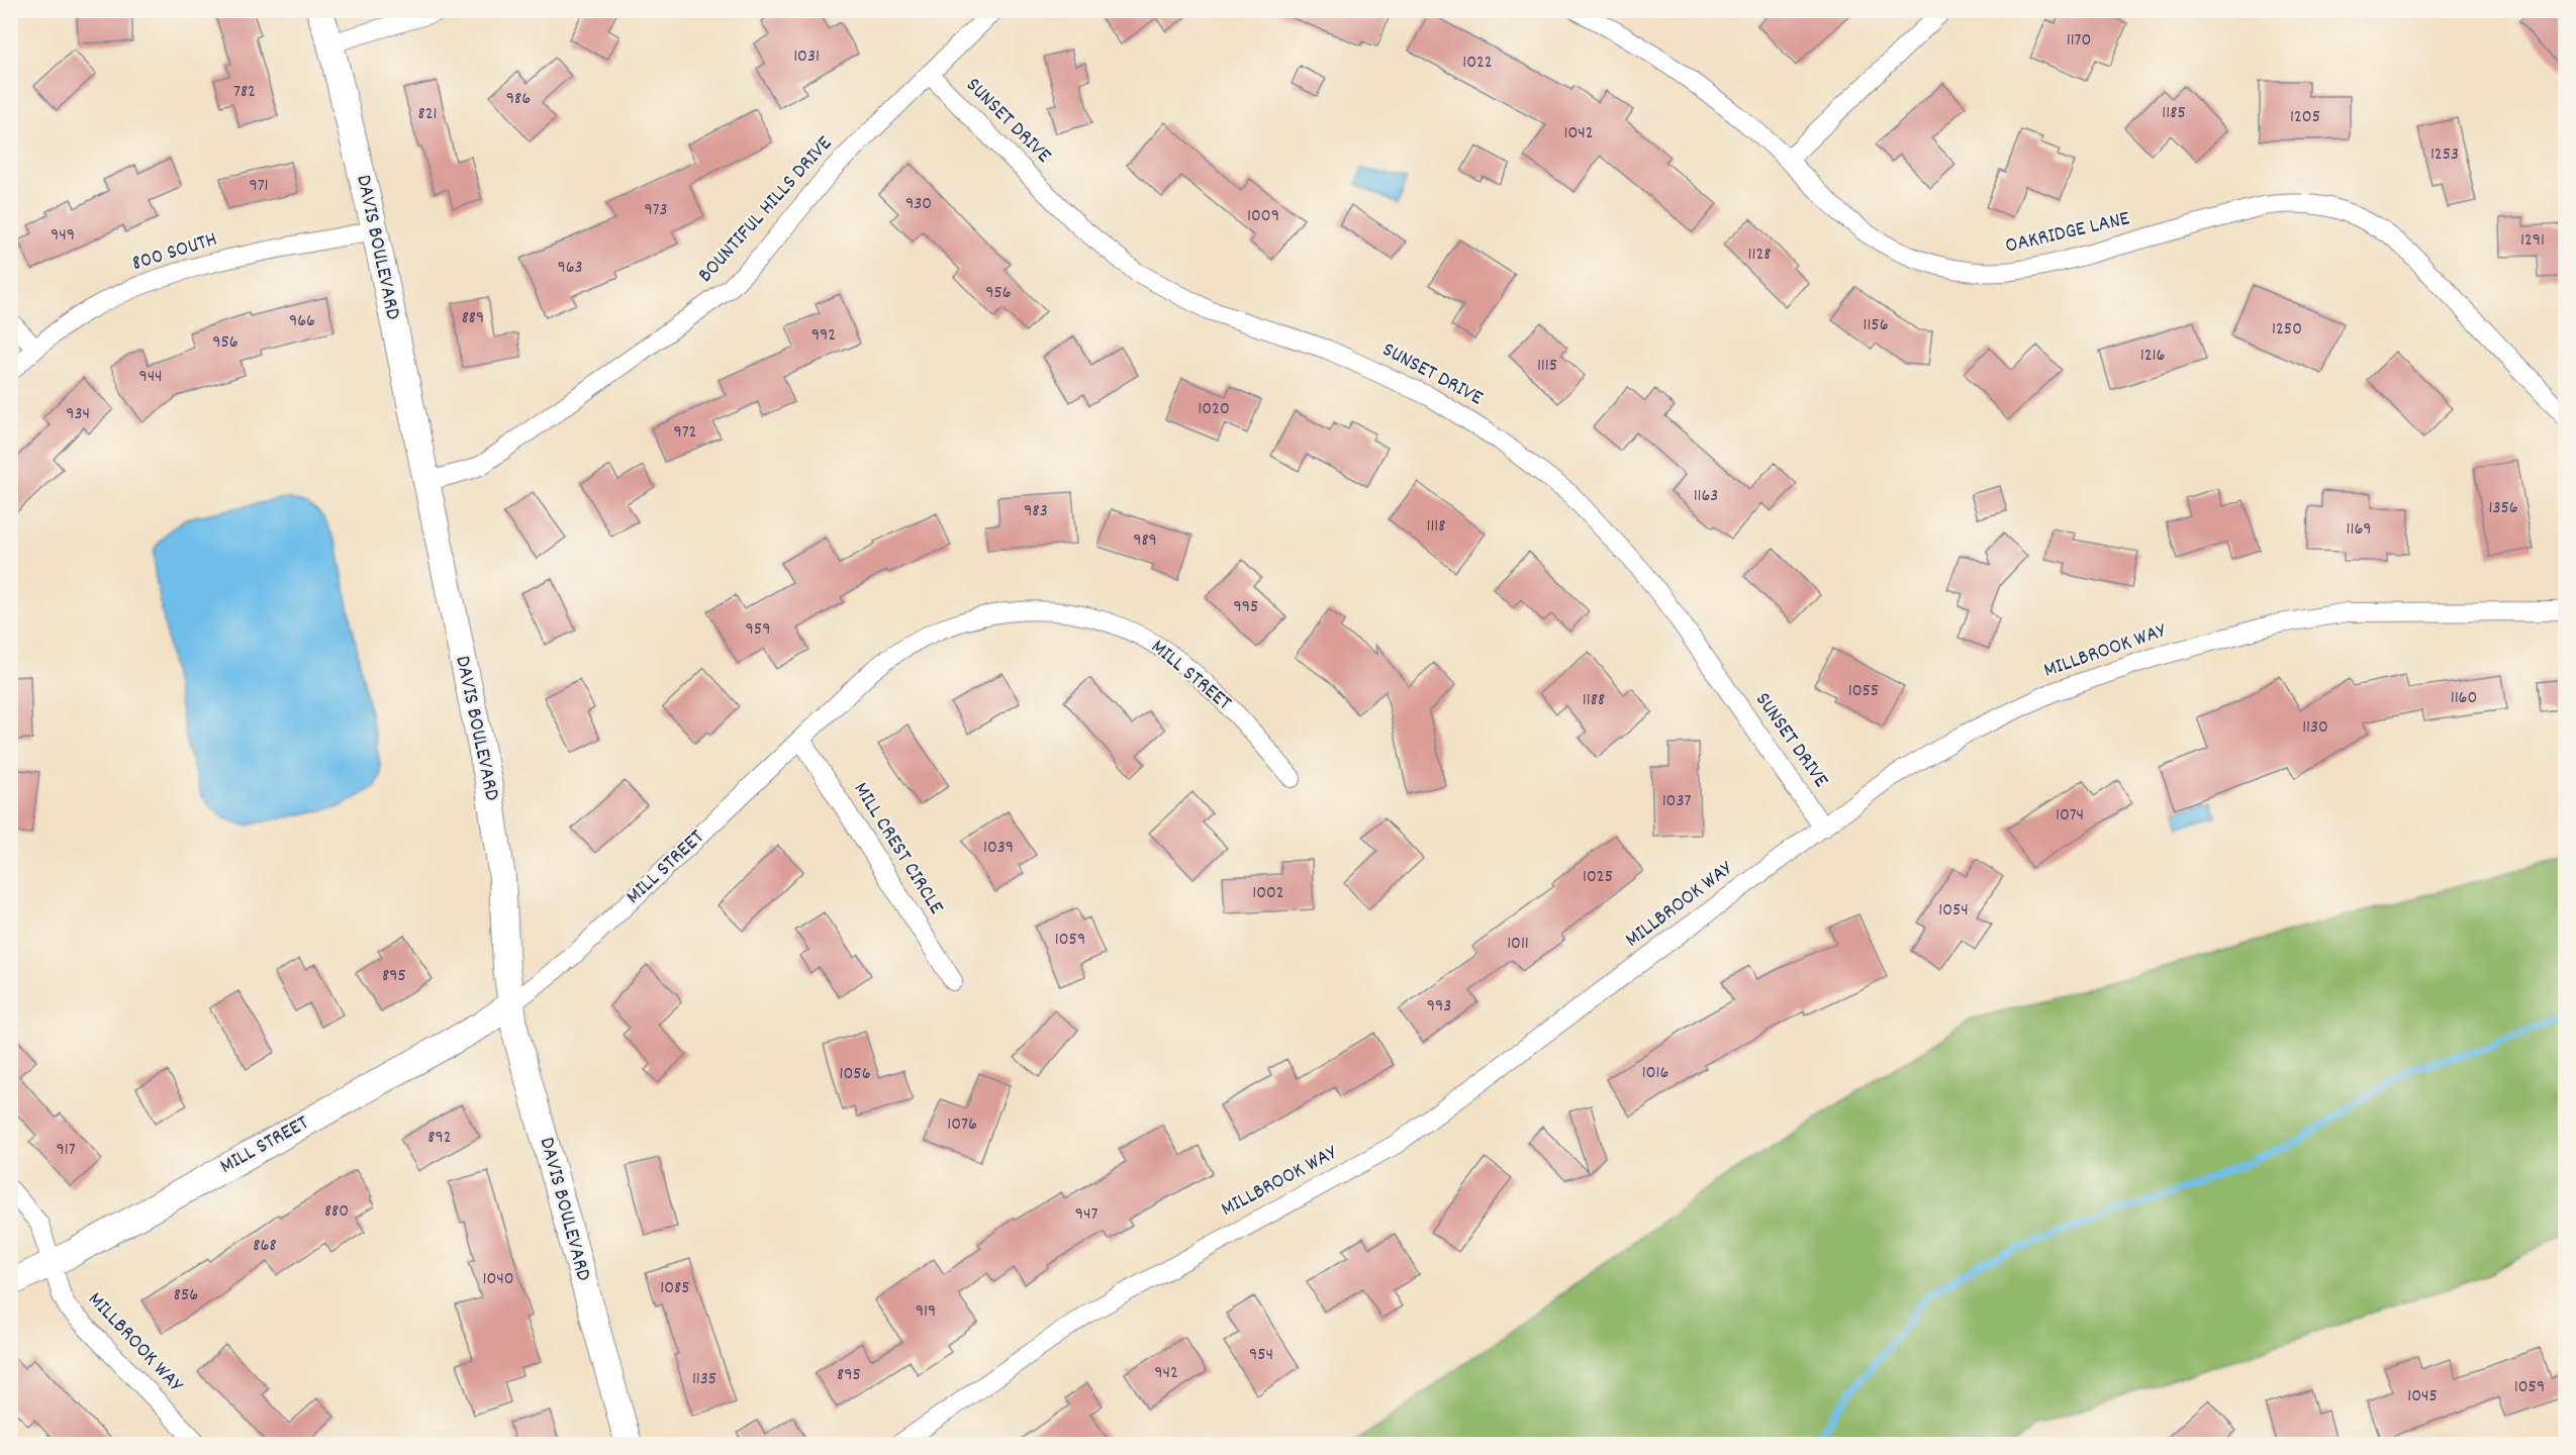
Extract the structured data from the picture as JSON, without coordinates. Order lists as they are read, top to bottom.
{
  "streets": {
    "street": [
      "SUNSET DRIVE",
      "BOUNTIFUL HILLS DRIVE",
      "OAKRIDGE LANE",
      "DAVIS BOULEVARD",
      "800 SOUTH",
      "MILLBROOK WAY",
      "MILL STREET",
      "MILL CREST CIRCLE"
    ]
  },
  "crossings": [
    ["SUNSET DRIVE", "BOUNTIFUL HILLS DRIVE"],
    ["SUNSET DRIVE", "MILLBROOK WAY"],
    ["BOUNTIFUL HILLS DRIVE", "DAVIS BOULEVARD"],
    ["DAVIS BOULEVARD", "800 SOUTH"],
    ["DAVIS BOULEVARD", "MILL STREET"],
    ["MILLBROOK WAY", "MILL STREET"],
    ["MILL STREET", "MILL CREST CIRCLE"]
  ],
  "house_numbers": [
    "1170",
    "1031",
    "1022",
    "782",
    "986",
    "1185",
    "821",
    "1205",
    "1042",
    "1253",
    "971",
    "930",
    "973",
    "1009",
    "949",
    "1291",
    "1128",
    "963",
    "956",
    "889",
    "966",
    "1156",
    "1250",
    "992",
    "956",
    "1216",
    "1115",
    "944",
    "1020",
    "934",
    "972",
    "1163",
    "1356",
    "983",
    "1118",
    "1169",
    "989",
    "995",
    "959",
    "1055",
    "1160",
    "1188",
    "1130",
    "1037",
    "1074",
    "1039",
    "1025",
    "1002",
    "1054",
    "1059",
    "1011",
    "895",
    "993",
    "1016",
    "1056",
    "1076",
    "892",
    "917",
    "880",
    "947",
    "868",
    "1040",
    "1085",
    "856",
    "919",
    "954",
    "942",
    "895",
    "1135",
    "1059",
    "1045"
  ]
}
